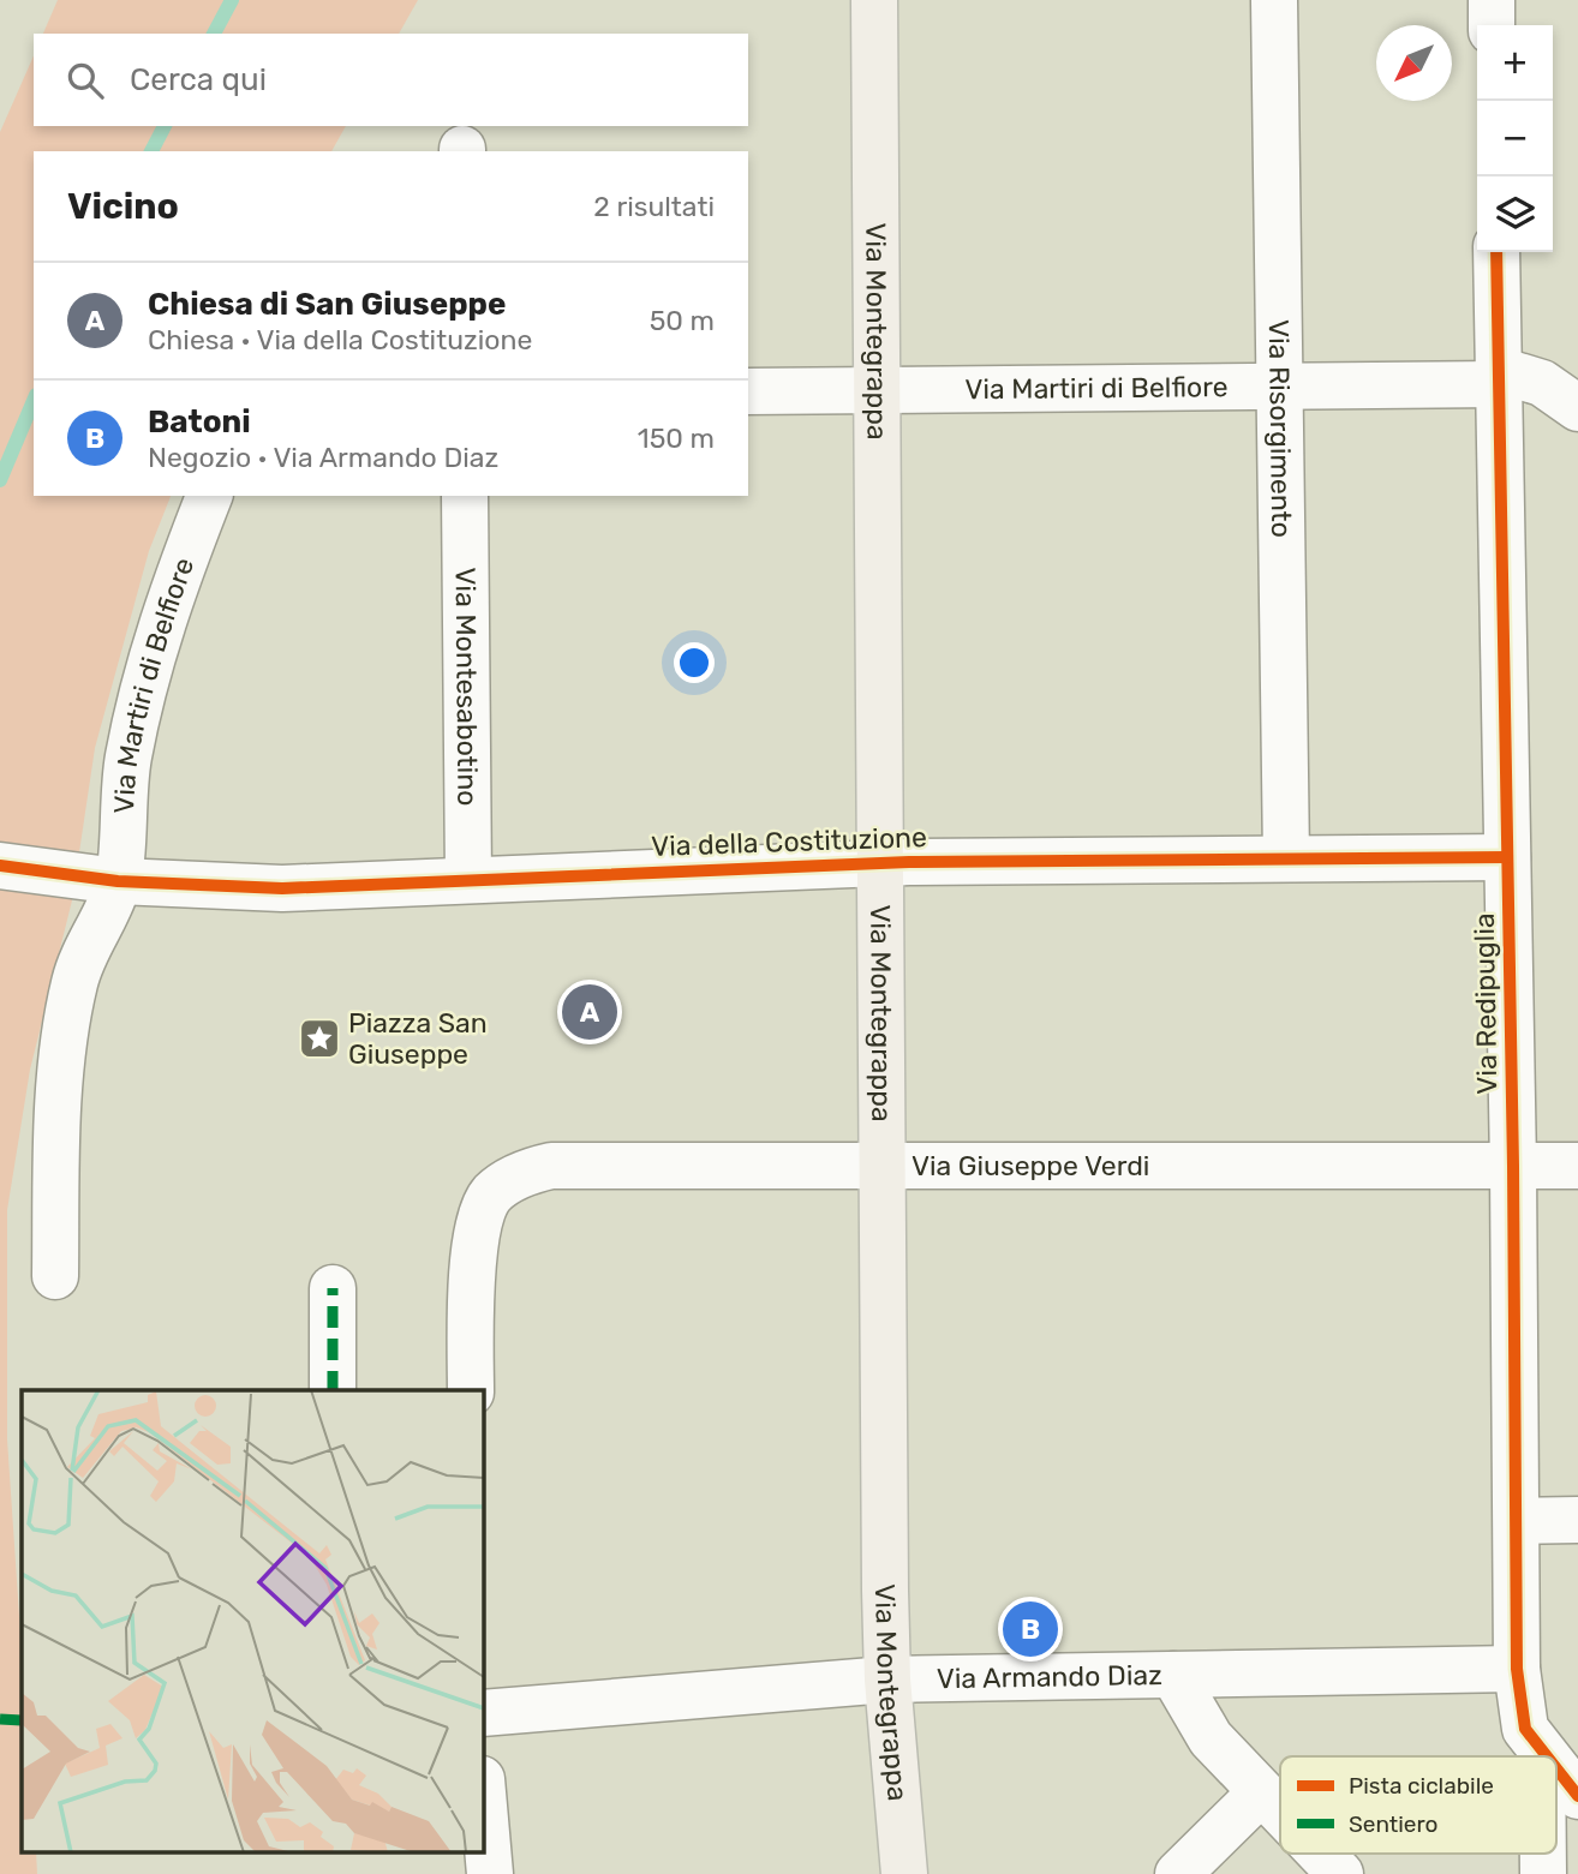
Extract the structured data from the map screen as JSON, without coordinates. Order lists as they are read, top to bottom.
{
  "streets": {
    "main road": ["Via Montegrappa"],
    "street": [
      "Via Martiri di Belfiore",
      "Via Risorgimento",
      "Via Montesabotino",
      "Via della Costituzione",
      "Via Redipuglia",
      "Via Giuseppe Verdi",
      "Via Armando Diaz"
    ]
  },
  "crossings": [
    ["Via Montegrappa", "Via Martiri di Belfiore"],
    ["Via Montegrappa", "Via della Costituzione"],
    ["Via Montegrappa", "Via Giuseppe Verdi"],
    ["Via Montegrappa", "Via Armando Diaz"],
    ["Via Martiri di Belfiore", "Via Risorgimento"],
    ["Via Martiri di Belfiore", "Via della Costituzione"],
    ["Via Martiri di Belfiore", "Via Redipuglia"],
    ["Via Risorgimento", "Via della Costituzione"],
    ["Via Montesabotino", "Via della Costituzione"],
    ["Via della Costituzione", "Via Redipuglia"],
    ["Via Redipuglia", "Via Giuseppe Verdi"],
    ["Via Redipuglia", "Via Armando Diaz"]
  ],
  "places": {
    "place": ["Piazza San Giuseppe"]
  },
  "legend": ["Pista ciclabile", "Sentiero"],
  "north": "bottom left",
  "page": {
    "map_buttons": ["+", "−"],
    "search": "Cerca qui",
    "heading": ["Vicino", "2 risultati"],
    "list": [
      {
        "mark": "A",
        "name": "Chiesa di San Giuseppe",
        "note": "Chiesa · Via della Costituzione",
        "value": "50 m"
      },
      {
        "mark": "B",
        "name": "Batoni",
        "note": "Negozio · Via Armando Diaz",
        "value": "150 m"
      }
    ],
    "pins": ["A", "B"]
  }
}
